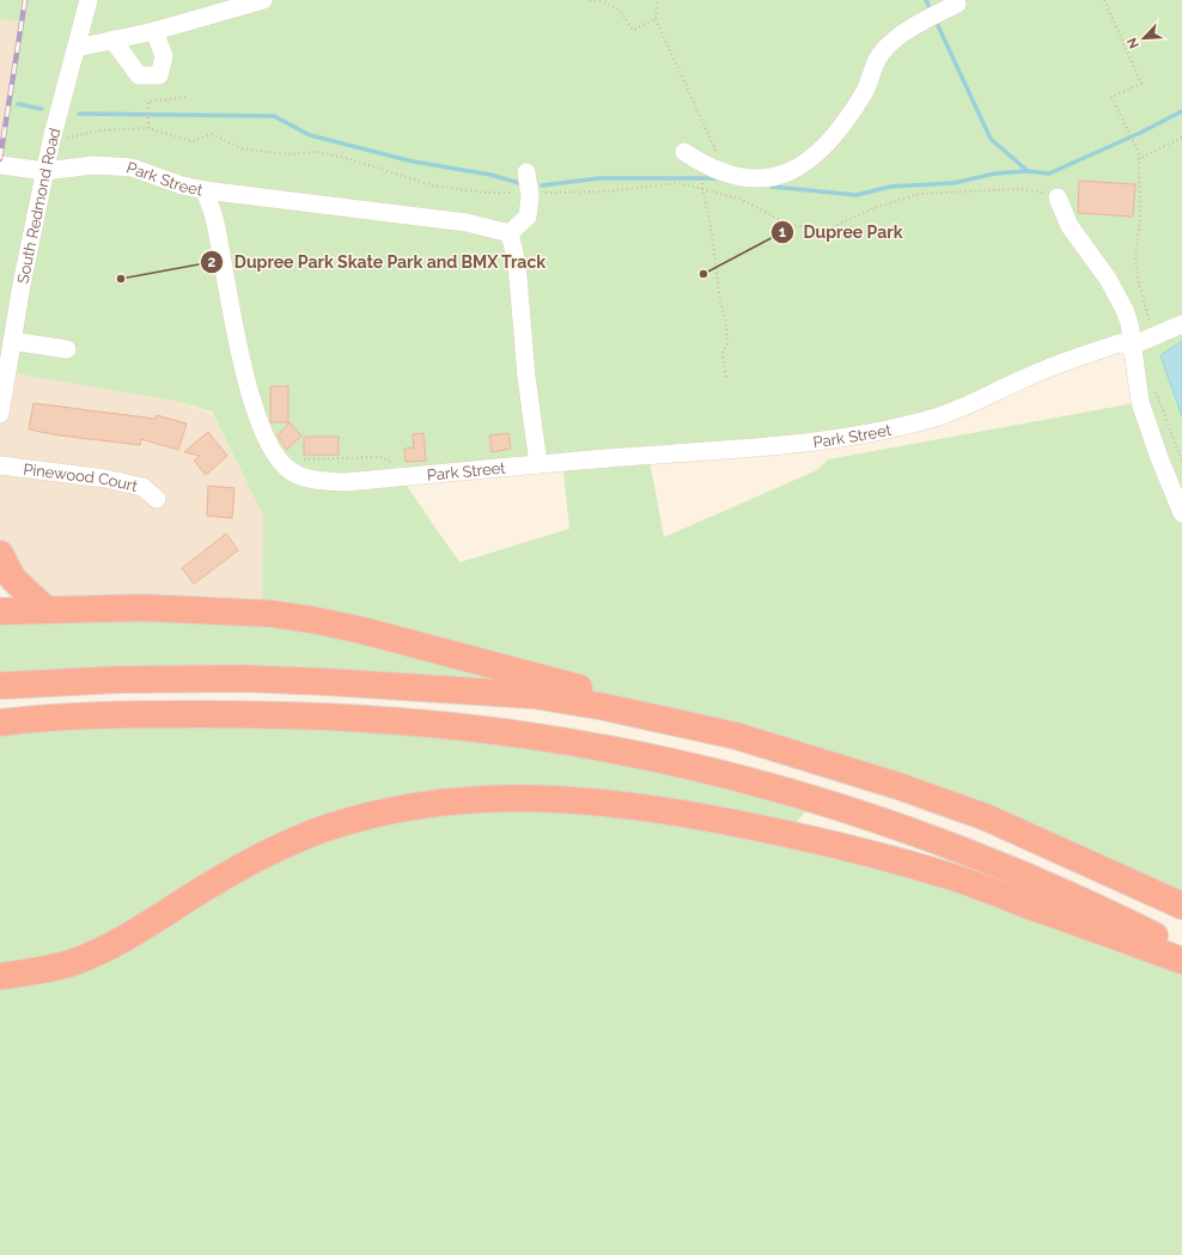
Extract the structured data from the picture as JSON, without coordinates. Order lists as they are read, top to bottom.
{
  "streets": {
    "street": ["Park Street", "South Redmond Road", "Pinewood Court"]
  },
  "crossings": [
    ["Park Street", "South Redmond Road"]
  ],
  "places": ["Dupree Park", "Dupree Park Skate Park and BMX Track"],
  "north": "bottom left"
}
